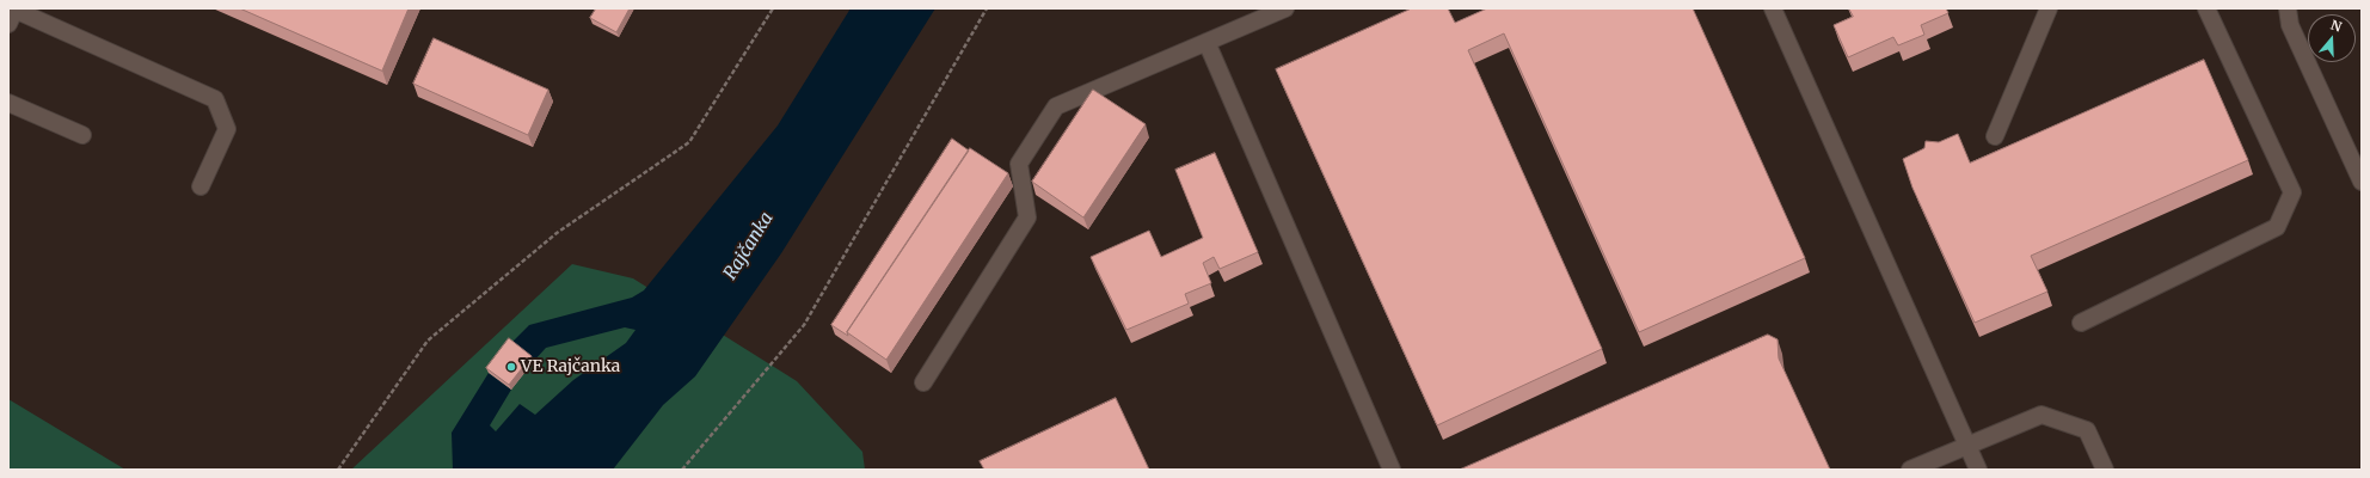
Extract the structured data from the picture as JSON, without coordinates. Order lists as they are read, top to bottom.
{
  "water": ["Rajčanka"],
  "places": ["VE Rajčanka"],
  "north": "top"
}
